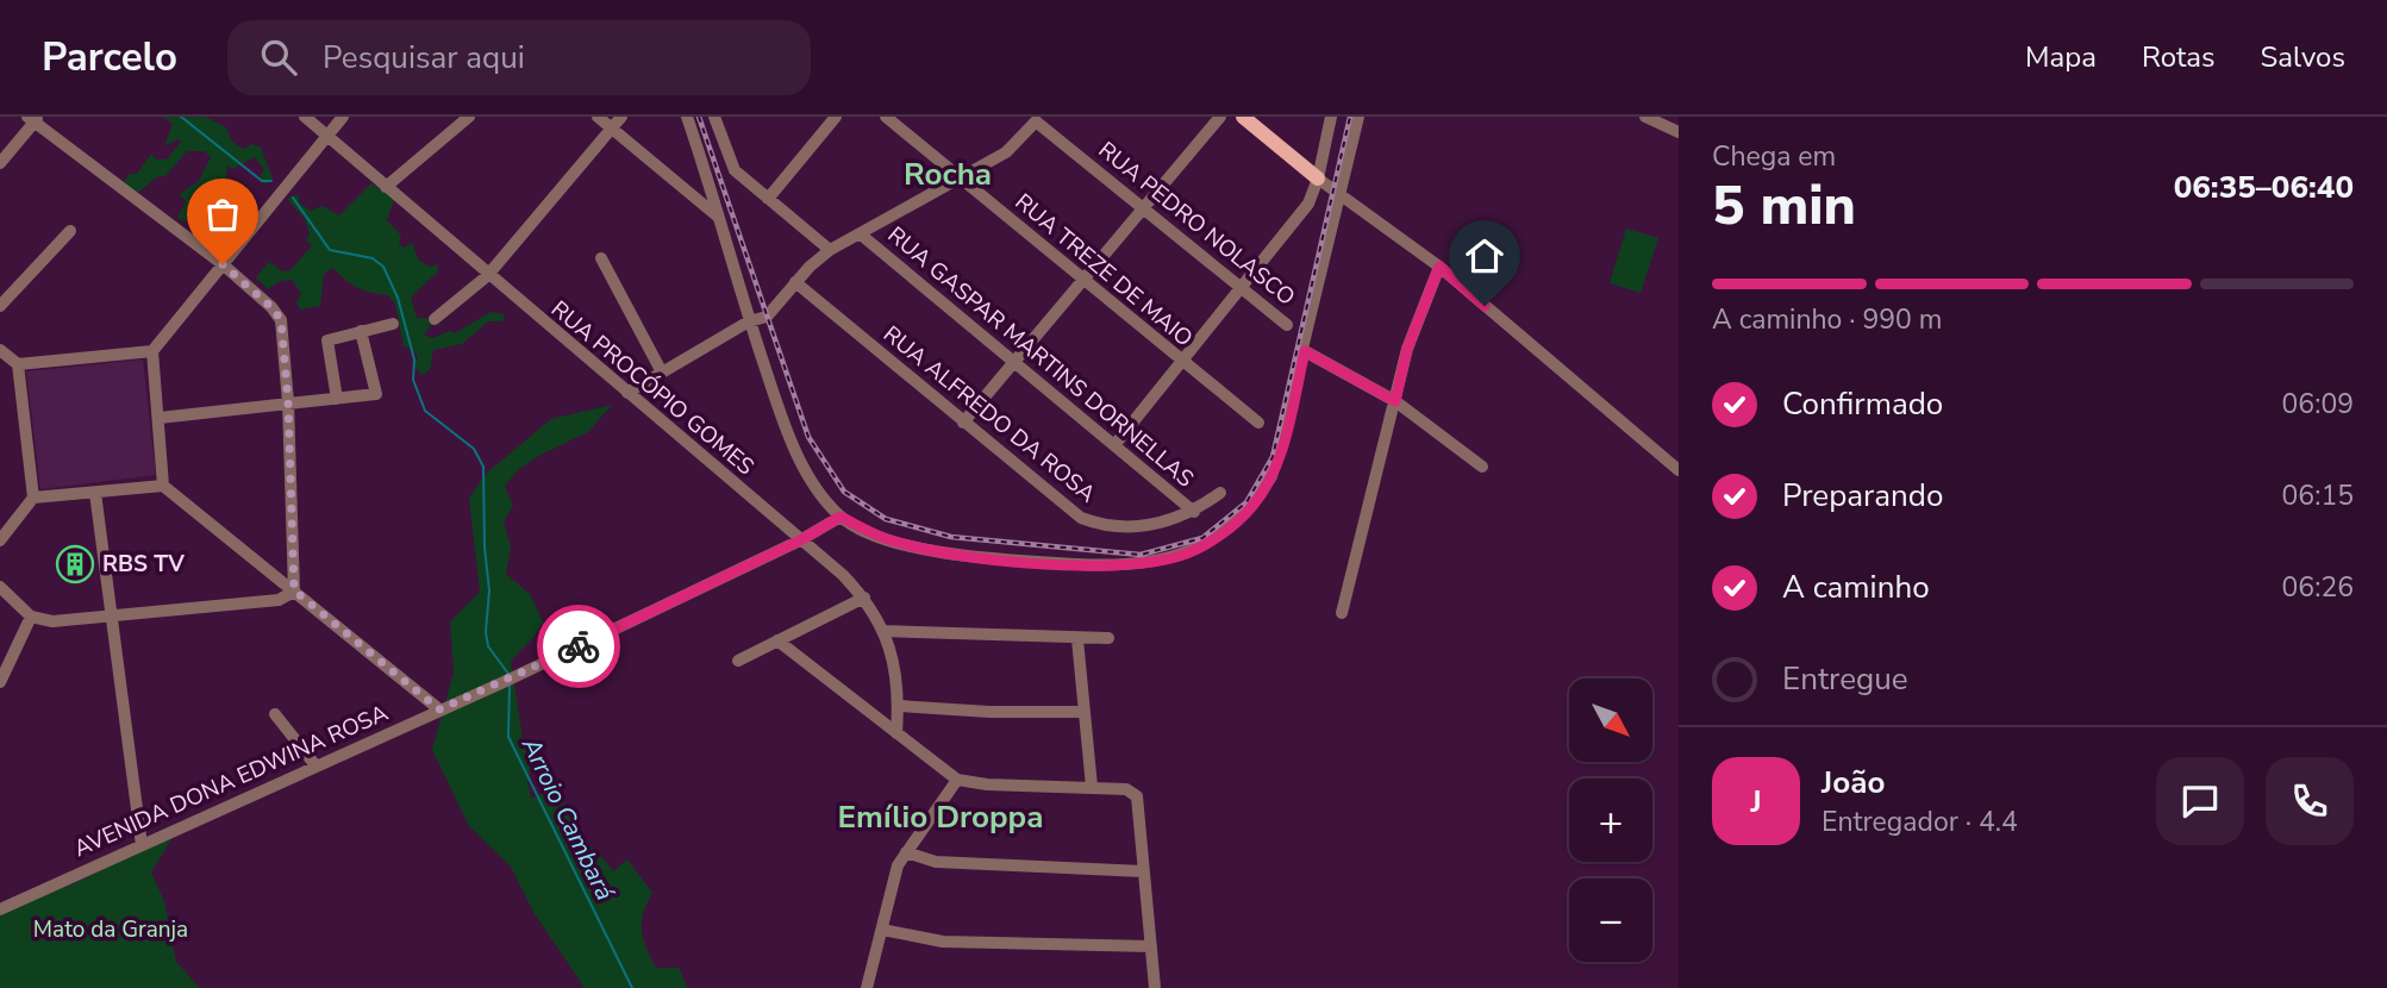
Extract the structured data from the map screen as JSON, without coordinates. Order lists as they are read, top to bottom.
{
  "streets": {
    "street": [
      "RUA PEDRO NOLASCO",
      "RUA TREZE DE MAIO",
      "RUA GASPAR MARTINS DORNELLAS",
      "RUA PROCÓPIO GOMES",
      "RUA ALFREDO DA ROSA",
      "AVENIDA DONA EDWINA ROSA"
    ]
  },
  "crossings": [
    ["RUA PEDRO NOLASCO", "RUA TREZE DE MAIO"],
    ["RUA GASPAR MARTINS DORNELLAS", "RUA ALFREDO DA ROSA"],
    ["RUA PROCÓPIO GOMES", "AVENIDA DONA EDWINA ROSA"]
  ],
  "districts": ["Rocha", "Emílio Droppa"],
  "water": ["Arroio Cambará"],
  "parks": ["Mato da Granja"],
  "places": {
    "building": ["RBS TV"]
  },
  "north": "bottom right",
  "page": {
    "header": "Parcelo",
    "search": "Pesquisar aqui",
    "nav": ["Mapa", "Rotas", "Salvos"],
    "heading": ["5 min", "Chega em", "06:35–06:40"],
    "panel": ["João", "Entregador · 4.4"],
    "bar": "A caminho · 990 m",
    "list": [
      ["Confirmado", "06:09"],
      ["Preparando", "06:15"],
      ["A caminho", "06:26"],
      "Entregue"
    ],
    "map_buttons": ["+", "−"],
    "round": "J"
  }
}
